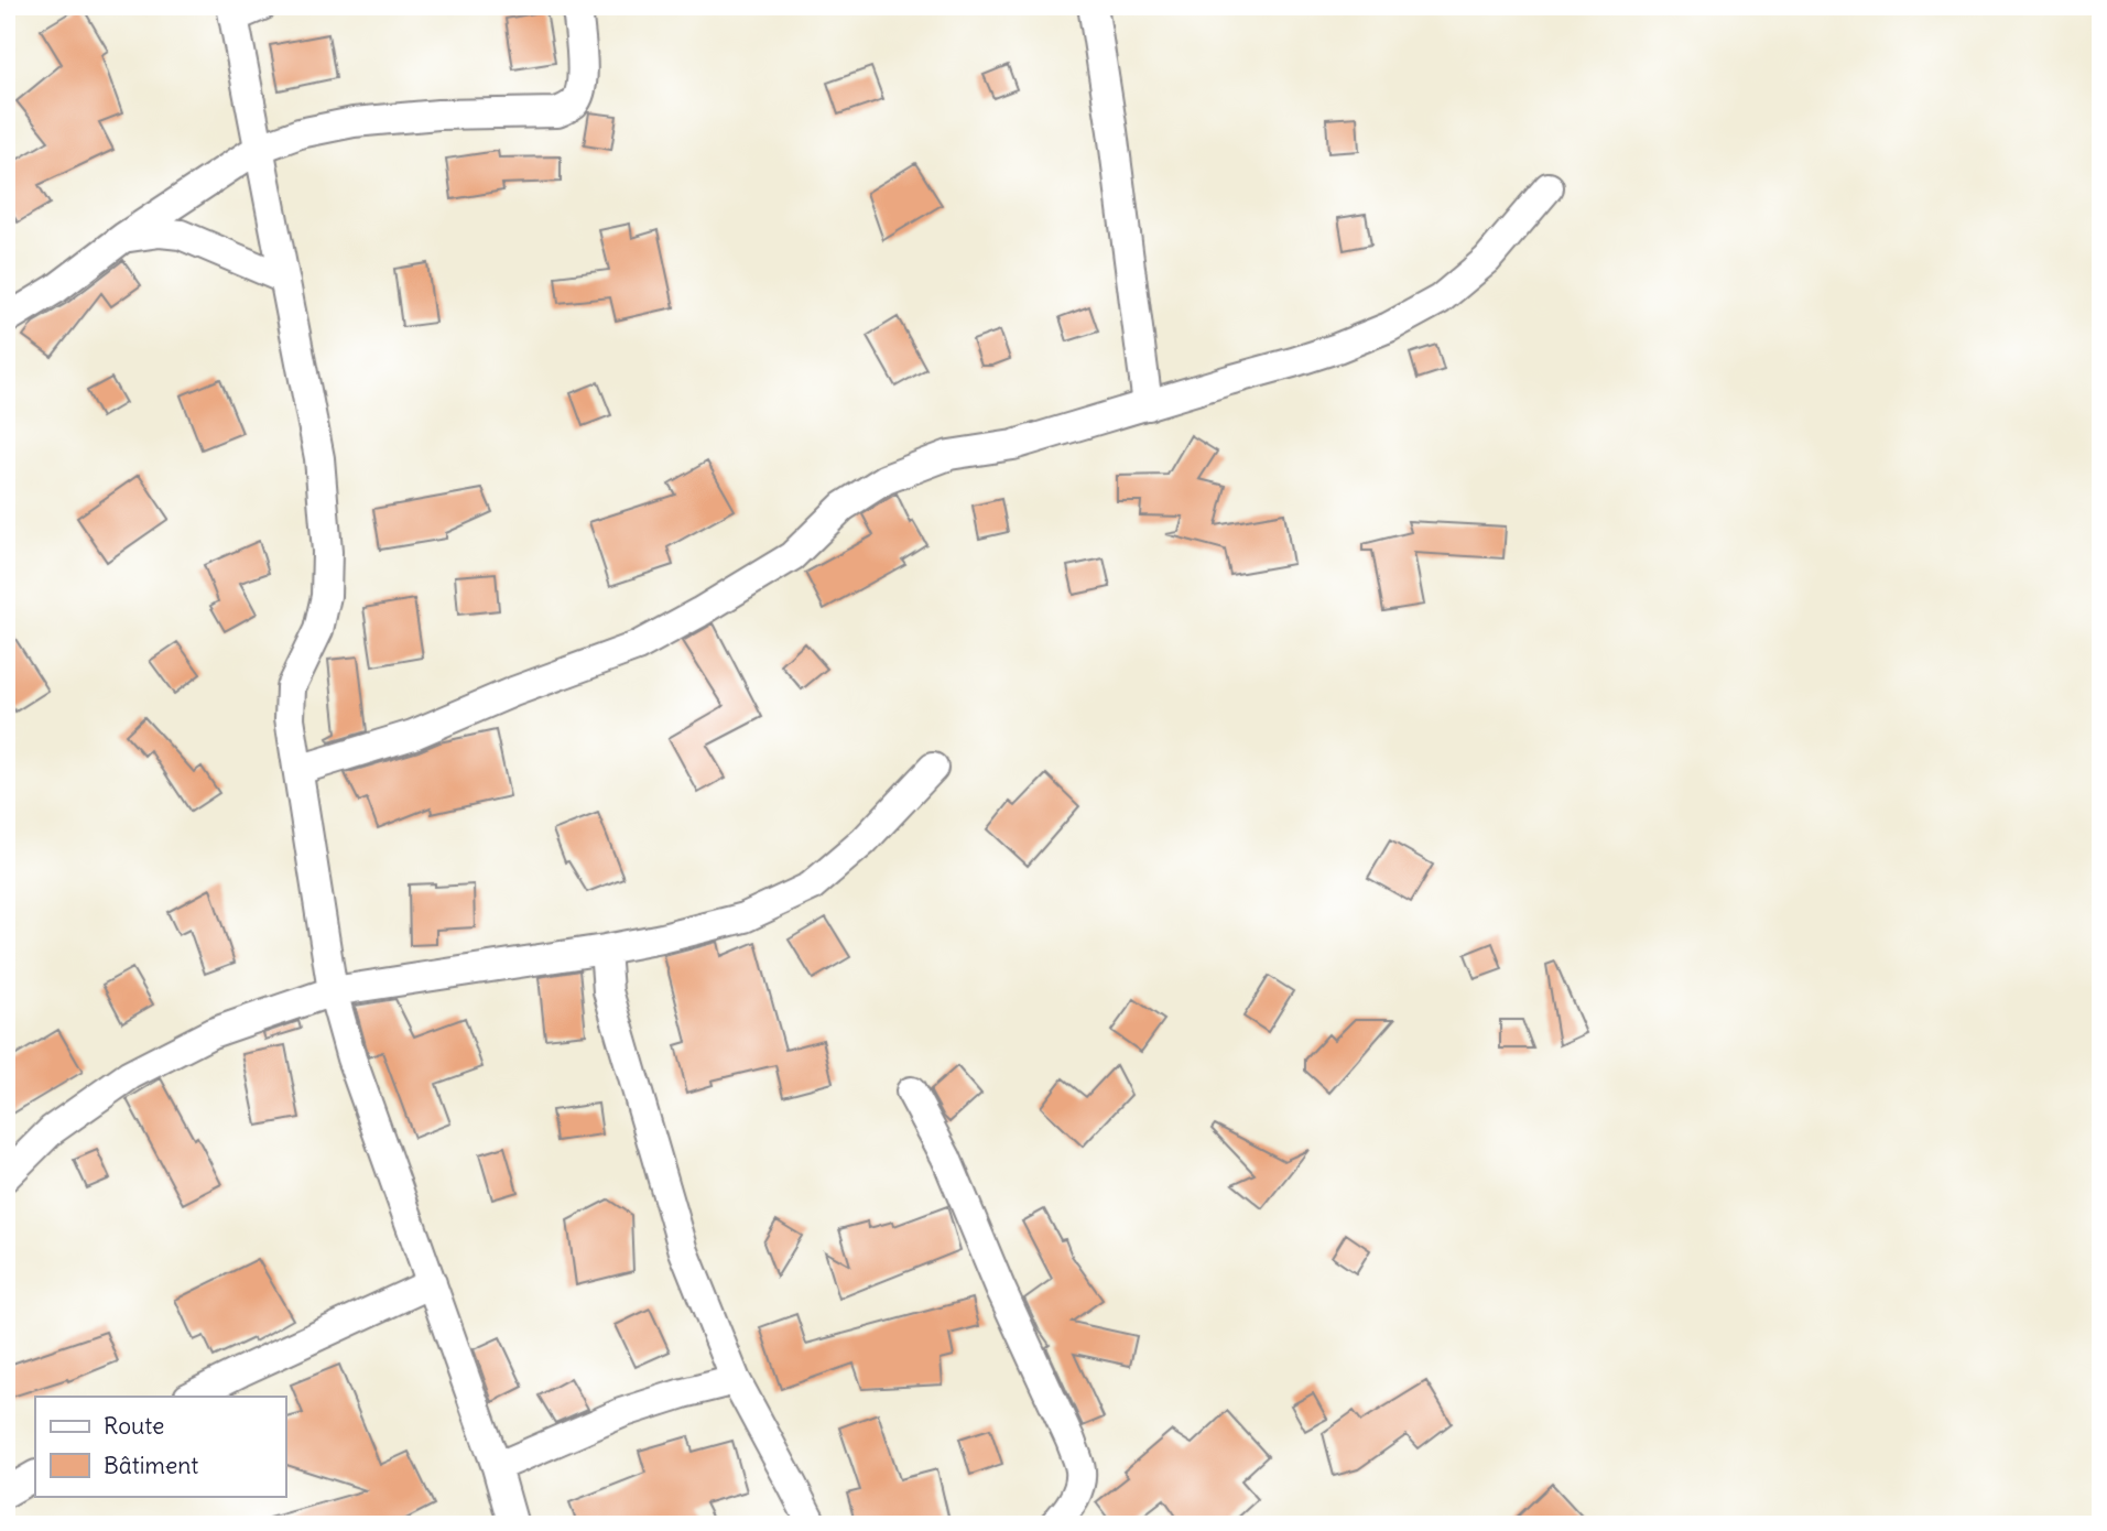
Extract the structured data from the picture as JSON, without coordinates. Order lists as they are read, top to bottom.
{
  "legend": ["Route", "Bâtiment"]
}
